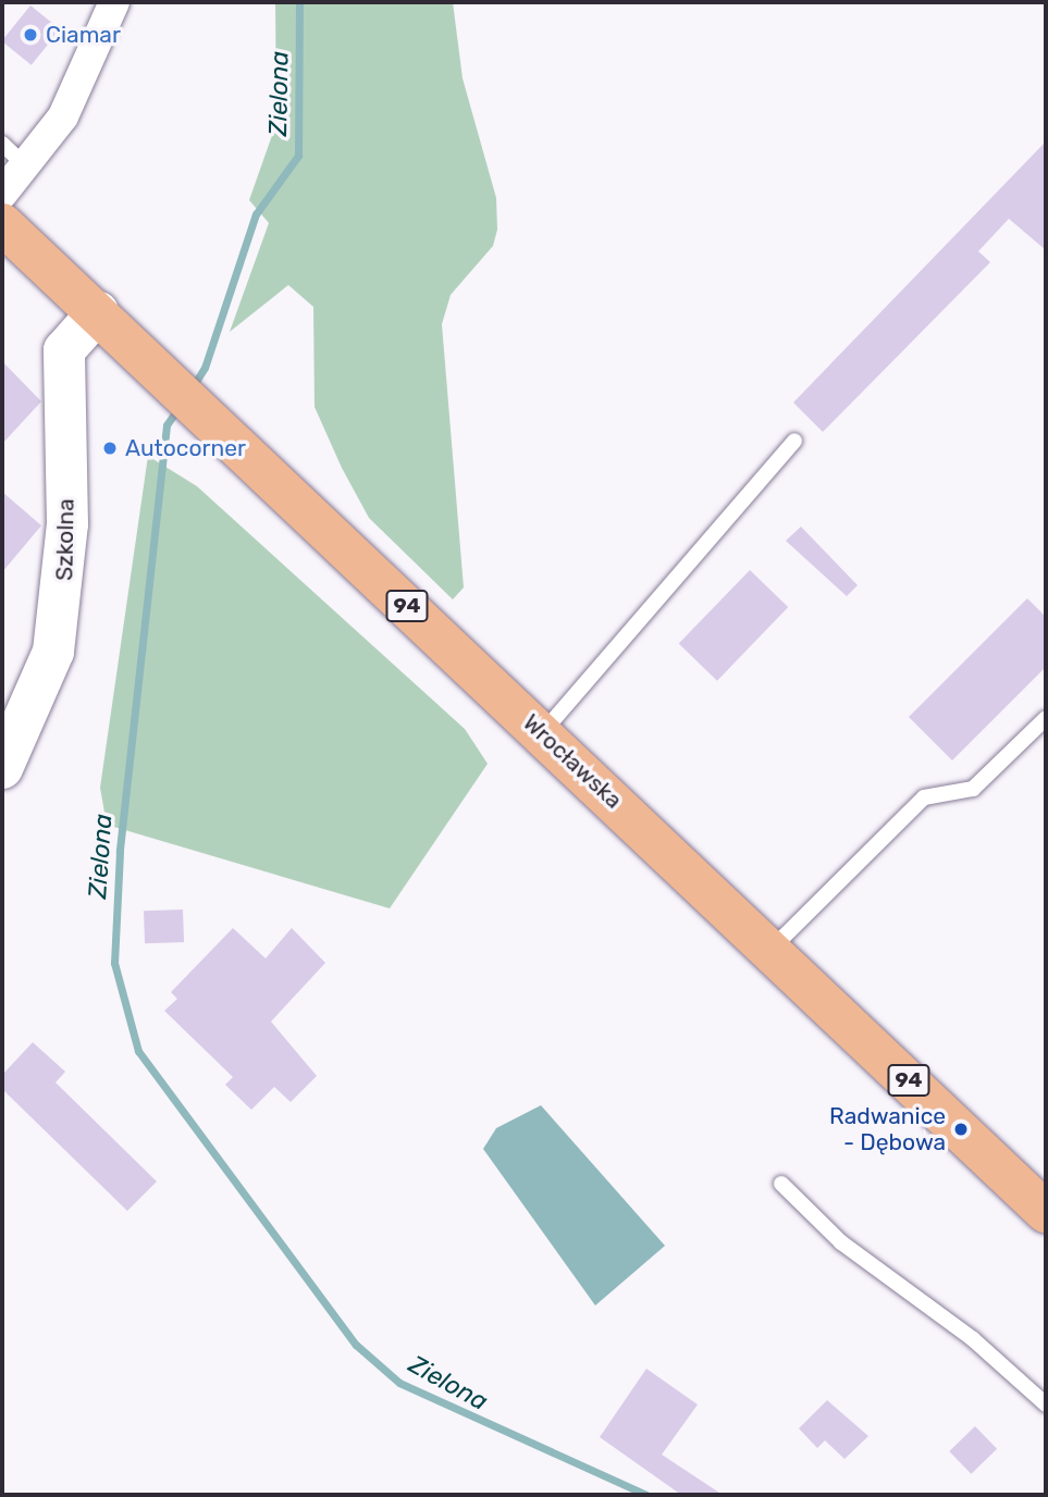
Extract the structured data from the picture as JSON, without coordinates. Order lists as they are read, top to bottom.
{
  "streets": {
    "main road": ["94", "Wrocławska"],
    "street": ["Szkolna"]
  },
  "crossings": [
    ["Szkolna", "94"],
    ["Szkolna", "Wrocławska"],
    ["94", "Wrocławska"]
  ],
  "water": ["Zielona"],
  "places": ["Ciamar", "Autocorner", "Radwanice - Dębowa"]
}
